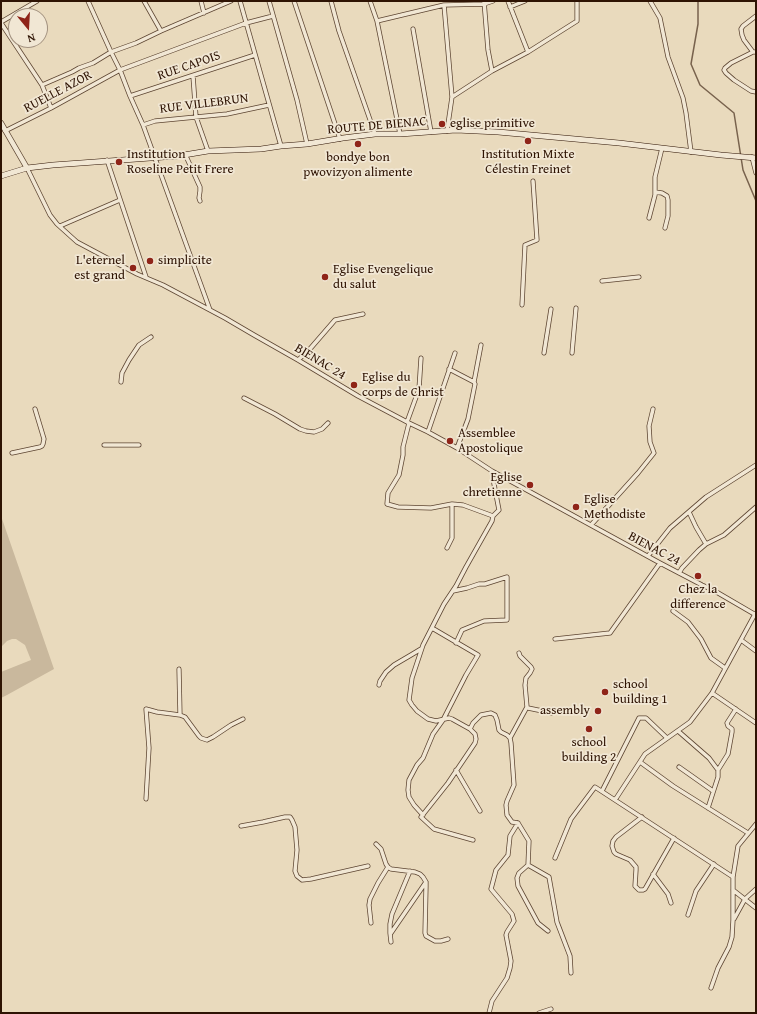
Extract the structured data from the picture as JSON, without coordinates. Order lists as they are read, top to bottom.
{
  "streets": {
    "main road": ["ROUTE DE BIENAC"],
    "street": [
      "RUE CAPOIS",
      "RUELLE AZOR",
      "RUE VILLEBRUN",
      "BIENAC 24"
    ]
  },
  "crossings": [
    ["ROUTE DE BIENAC", "BIENAC 24"]
  ],
  "places": [
    "eglise primitive",
    "Institution Mixte Célestin Freinet",
    "bondye bon pwovizyon alimente",
    "Institution Roseline Petit Frere",
    "simplicite",
    "L'eternel est grand",
    "Eglise Evengelique du salut",
    "Eglise du corps de Christ",
    "Assemblee Apostolique",
    "Eglise chretienne",
    "Eglise Methodiste",
    "Chez la difference",
    "school building 1",
    "assembly",
    "school building 2"
  ],
  "north": "bottom"
}
